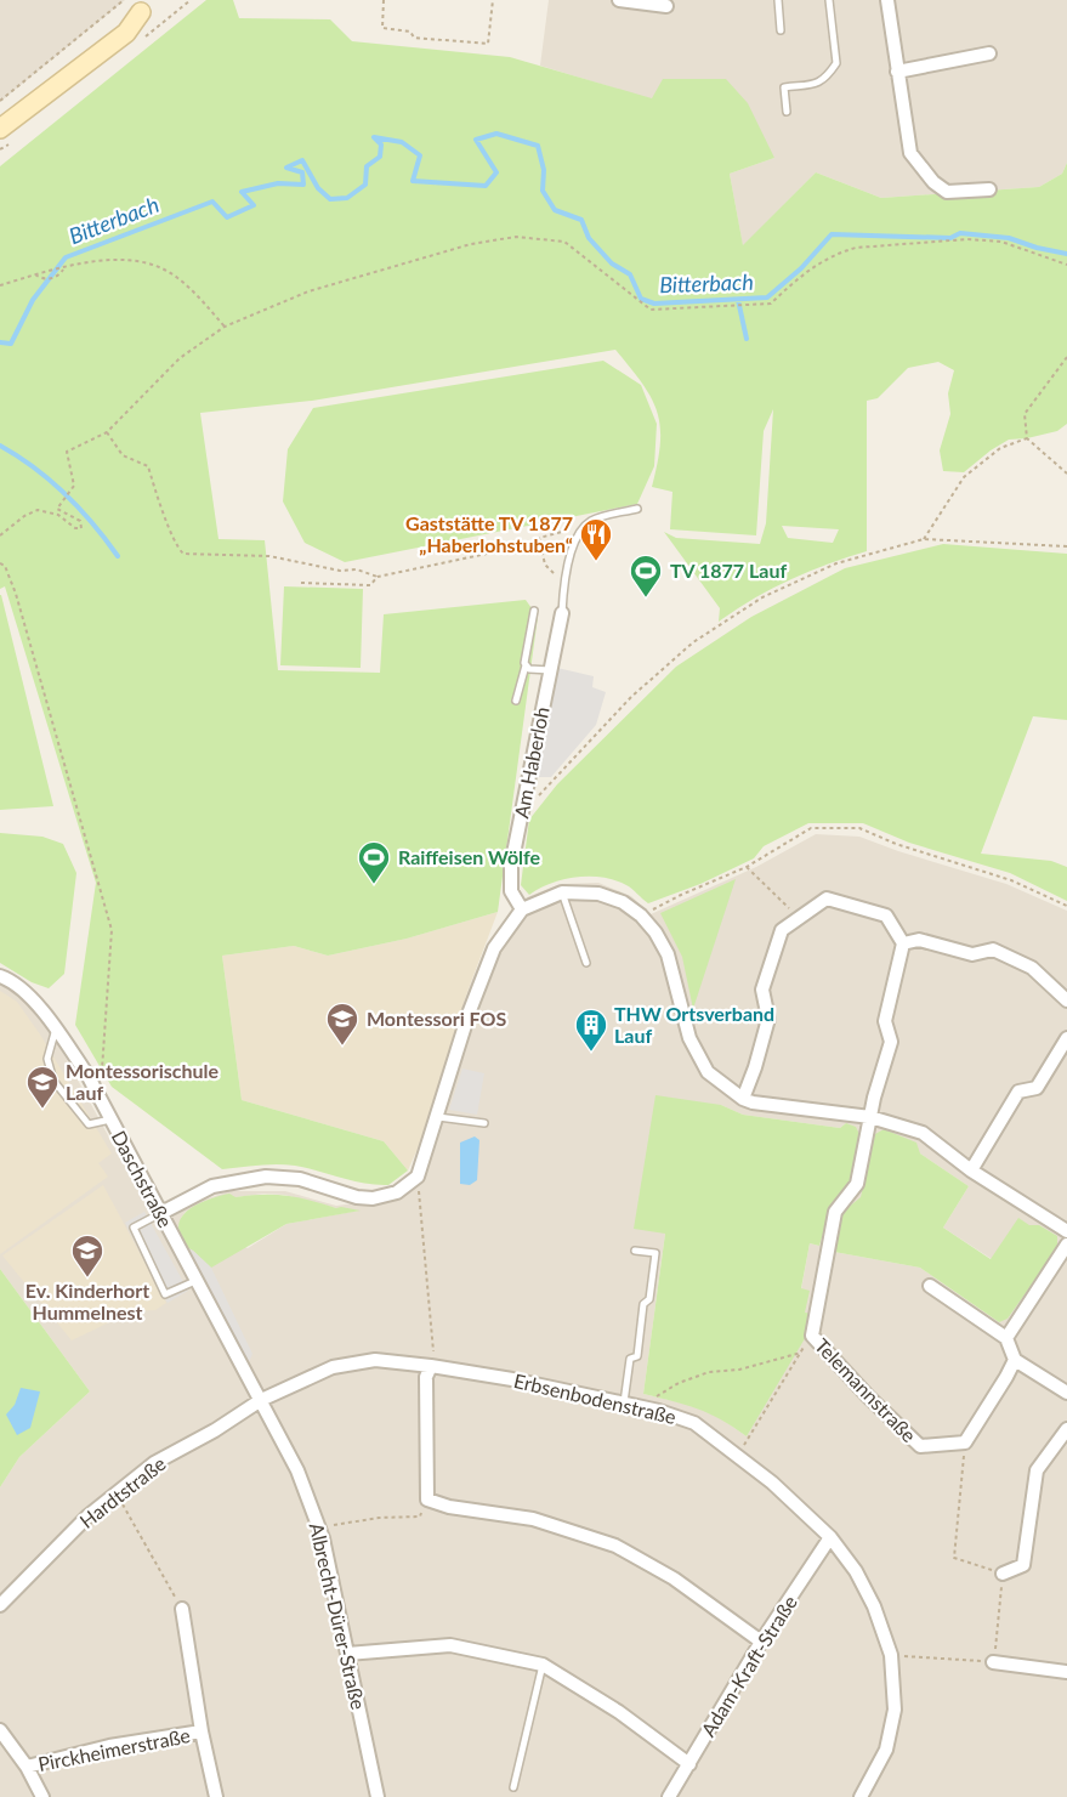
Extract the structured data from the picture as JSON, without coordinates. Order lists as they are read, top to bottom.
{
  "streets": {
    "street": [
      "Am Haberloh",
      "Daschstraße",
      "Telemannstraße",
      "Erbsenbodenstraße",
      "Hardtstraße",
      "Albrecht-Dürer-Straße",
      "Adam-Kraft-Straße",
      "Pirckheimerstraße"
    ]
  },
  "crossings": [
    ["Daschstraße", "Erbsenbodenstraße"],
    ["Daschstraße", "Hardtstraße"],
    ["Daschstraße", "Albrecht-Dürer-Straße"],
    ["Erbsenbodenstraße", "Hardtstraße"],
    ["Erbsenbodenstraße", "Albrecht-Dürer-Straße"],
    ["Erbsenbodenstraße", "Adam-Kraft-Straße"],
    ["Hardtstraße", "Albrecht-Dürer-Straße"]
  ],
  "water": ["Bitterbach"],
  "places": {
    "restaurant": ["Gaststätte TV 1877 „Haberlohstuben“"],
    "sports": ["TV 1877 Lauf", "Raiffeisen Wölfe"],
    "school or university": ["Montessori FOS", "Montessorischule Lauf", "Ev. Kinderhort Hummelnest"],
    "building": ["THW Ortsverband Lauf"]
  }
}
